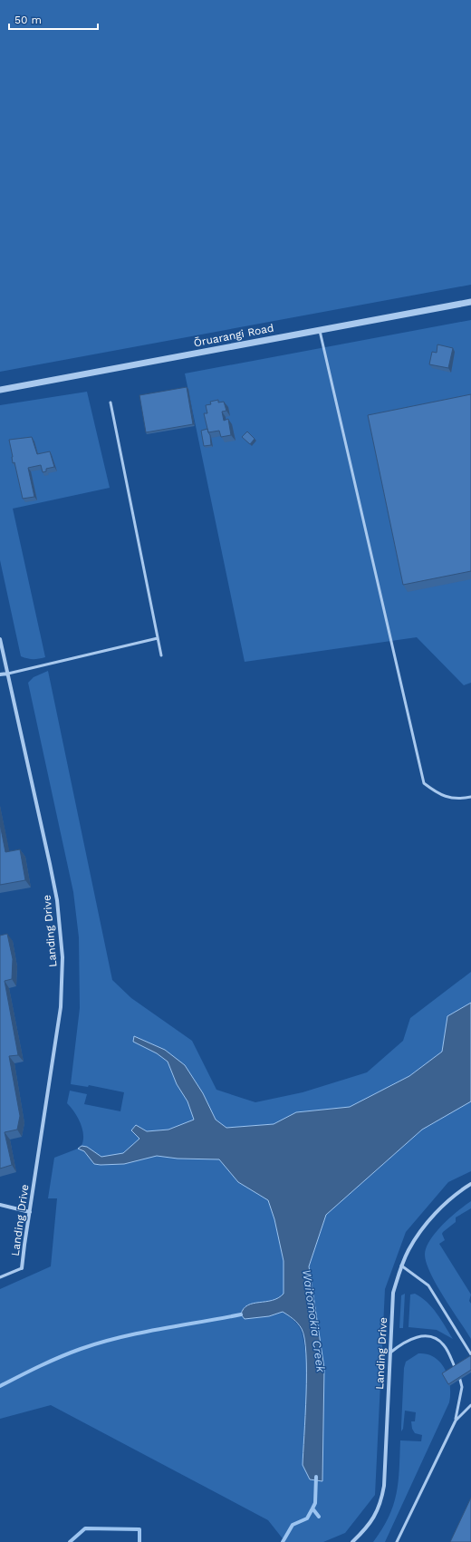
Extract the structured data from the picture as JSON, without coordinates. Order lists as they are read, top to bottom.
{
  "streets": {
    "street": ["Ōruarangi Road", "Landing Drive"]
  },
  "water": ["Waitomokia Creek"],
  "scale_bar": "50 m"
}
